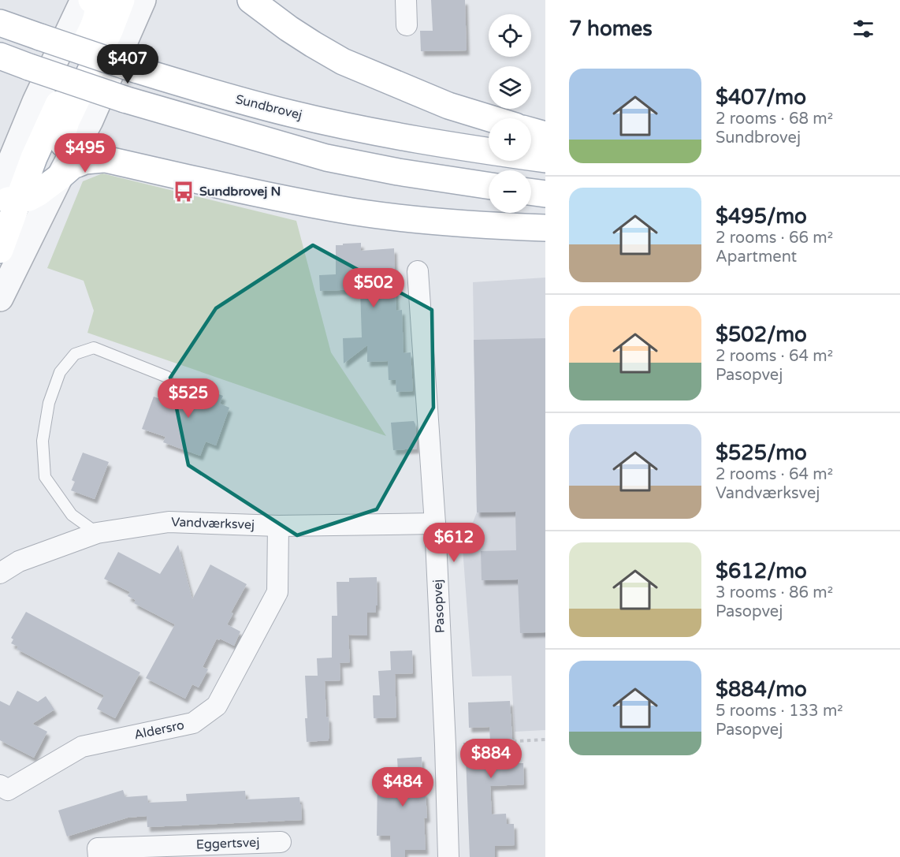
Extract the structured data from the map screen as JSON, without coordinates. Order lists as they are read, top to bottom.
{
  "streets": {
    "main road": ["Sundbrovej"],
    "street": [
      "Vandværksvej",
      "Pasopvej",
      "Aldersro",
      "Eggertsvej"
    ]
  },
  "crossings": [
    ["Vandværksvej", "Pasopvej"],
    ["Vandværksvej", "Aldersro"]
  ],
  "places": {
    "bus stop": ["Sundbrovej N"]
  },
  "page": {
    "heading": "7 homes",
    "map_buttons": ["+", "−"],
    "price": [
      "$407",
      "$495",
      "$502",
      "$525",
      "$612",
      "$884",
      "$484"
    ],
    "list": [
      {
        "name": "$407/mo",
        "note": "2 rooms · 68 m² · Sundbrovej"
      },
      {
        "name": "$495/mo",
        "note": "2 rooms · 66 m² · Apartment"
      },
      {
        "name": "$502/mo",
        "note": "2 rooms · 64 m² · Pasopvej"
      },
      {
        "name": "$525/mo",
        "note": "2 rooms · 64 m² · Vandværksvej"
      },
      {
        "name": "$612/mo",
        "note": "3 rooms · 86 m² · Pasopvej"
      },
      {
        "name": "$884/mo",
        "note": "5 rooms · 133 m² · Pasopvej"
      }
    ]
  }
}
